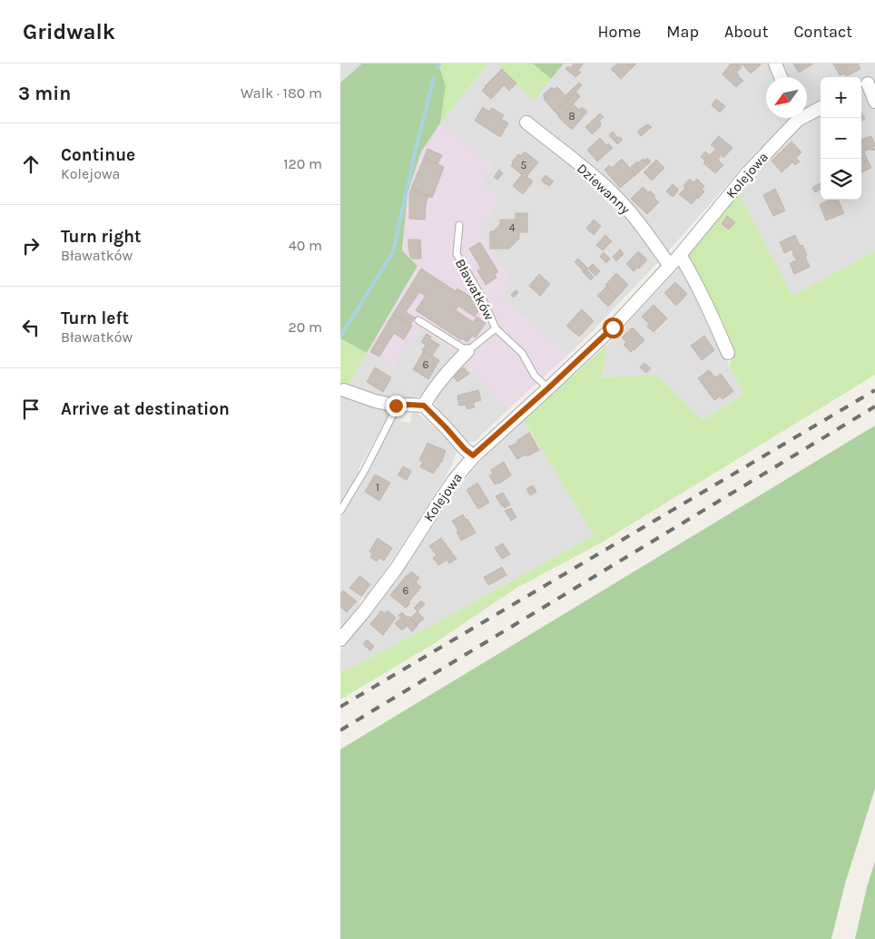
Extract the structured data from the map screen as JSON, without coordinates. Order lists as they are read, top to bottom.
{
  "streets": {
    "street": ["Kolejowa", "Dziewanny", "Bławatków"]
  },
  "crossings": [
    ["Kolejowa", "Dziewanny"]
  ],
  "house_numbers": [
    "8",
    "5",
    "4",
    "6",
    "1",
    "6"
  ],
  "north": "bottom left",
  "page": {
    "header": "Gridwalk",
    "nav": [
      "Home",
      "Map",
      "About",
      "Contact"
    ],
    "heading": ["3 min", "Walk · 180 m"],
    "map_buttons": ["+", "−"],
    "list": [
      ["Continue", "Kolejowa", "120 m"],
      ["Turn right", "Bławatków", "40 m"],
      ["Turn left", "Bławatków", "20 m"],
      "Arrive at destination"
    ]
  }
}
